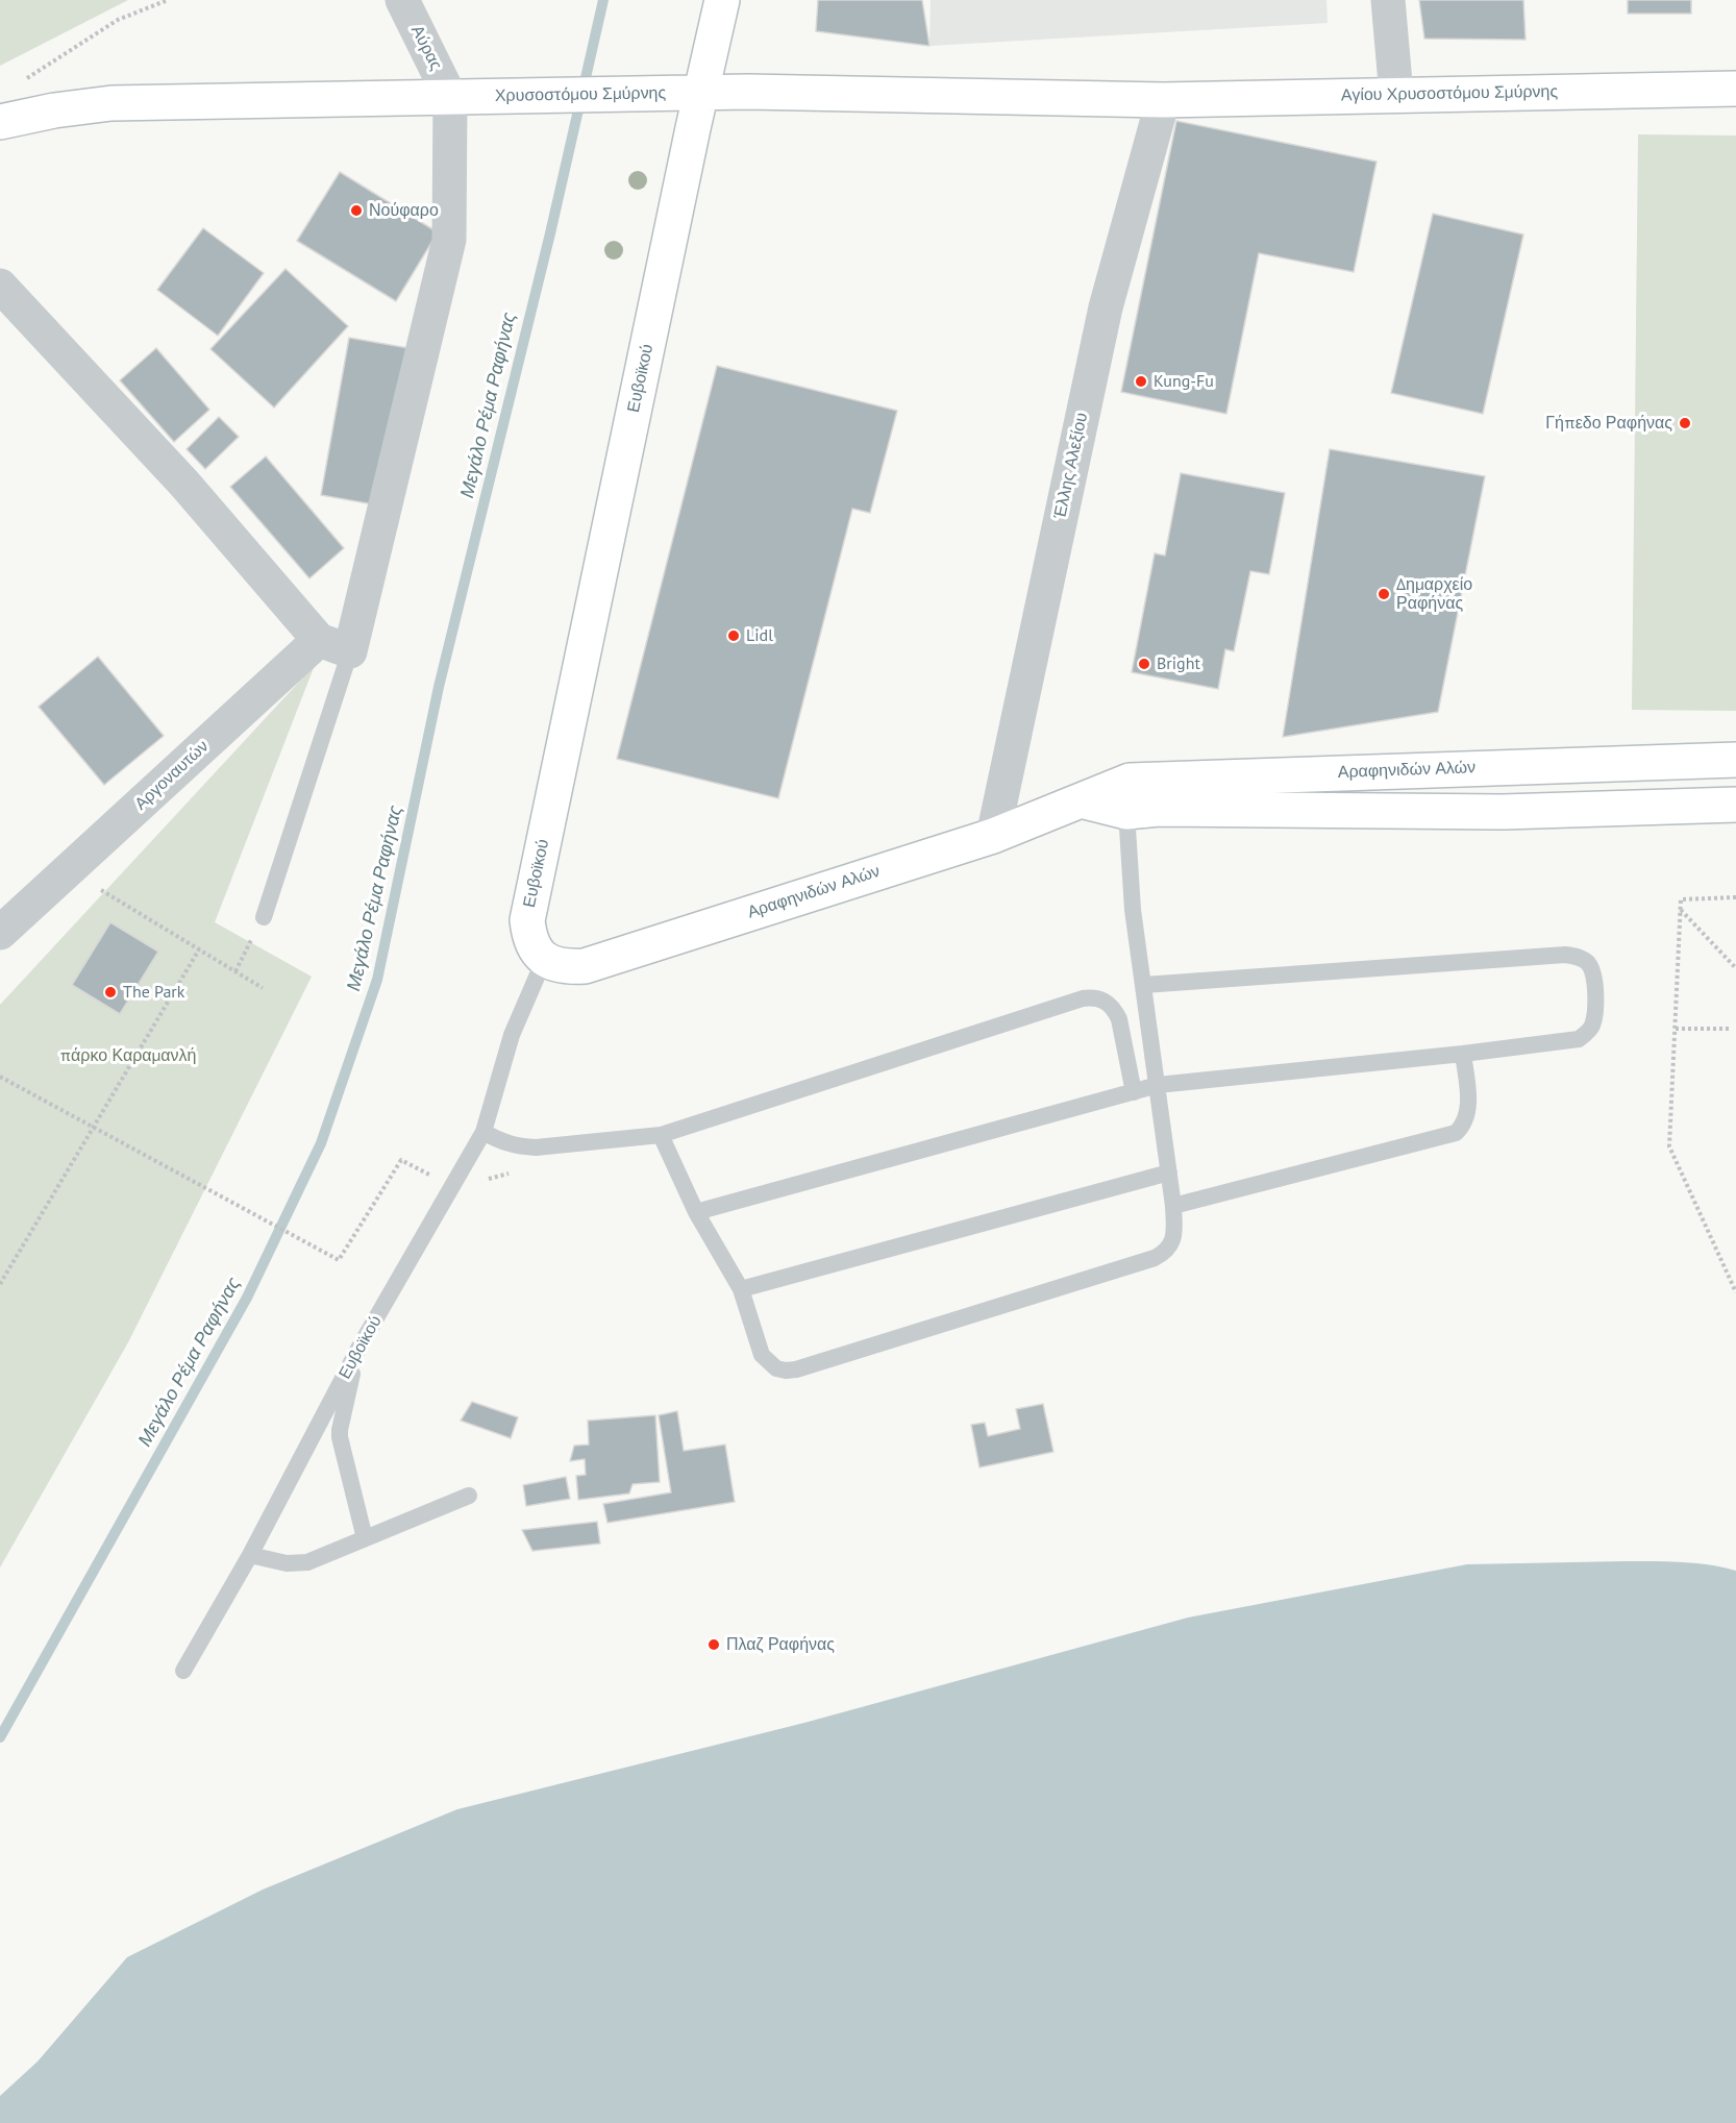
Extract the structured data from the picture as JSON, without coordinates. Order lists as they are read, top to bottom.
{
  "streets": {
    "street": [
      "Αύρας",
      "Αγίου Χρυσοστόμου Σμύρνης",
      "Χρυσοστόμου Σμύρνης",
      "Ευβοϊκού",
      "Έλλης Αλεξίου",
      "Αραφηνιδών Αλών",
      "Αργοναυτών"
    ]
  },
  "crossings": [
    ["Αύρας", "Χρυσοστόμου Σμύρνης"],
    ["Αγίου Χρυσοστόμου Σμύρνης", "Χρυσοστόμου Σμύρνης"],
    ["Αγίου Χρυσοστόμου Σμύρνης", "Έλλης Αλεξίου"],
    ["Χρυσοστόμου Σμύρνης", "Ευβοϊκού"],
    ["Χρυσοστόμου Σμύρνης", "Έλλης Αλεξίου"],
    ["Ευβοϊκού", "Αραφηνιδών Αλών"],
    ["Έλλης Αλεξίου", "Αραφηνιδών Αλών"]
  ],
  "water": ["Μεγάλο Ρέμα Ραφήνας"],
  "parks": ["πάρκο Καραμανλή"],
  "places": [
    "Νούφαρο",
    "Kung-Fu",
    "Γήπεδο Ραφήνας",
    "Δημαρχείο Ραφήνας",
    "Lidl",
    "Bright",
    "The Park",
    "Πλαζ Ραφήνας"
  ]
}
